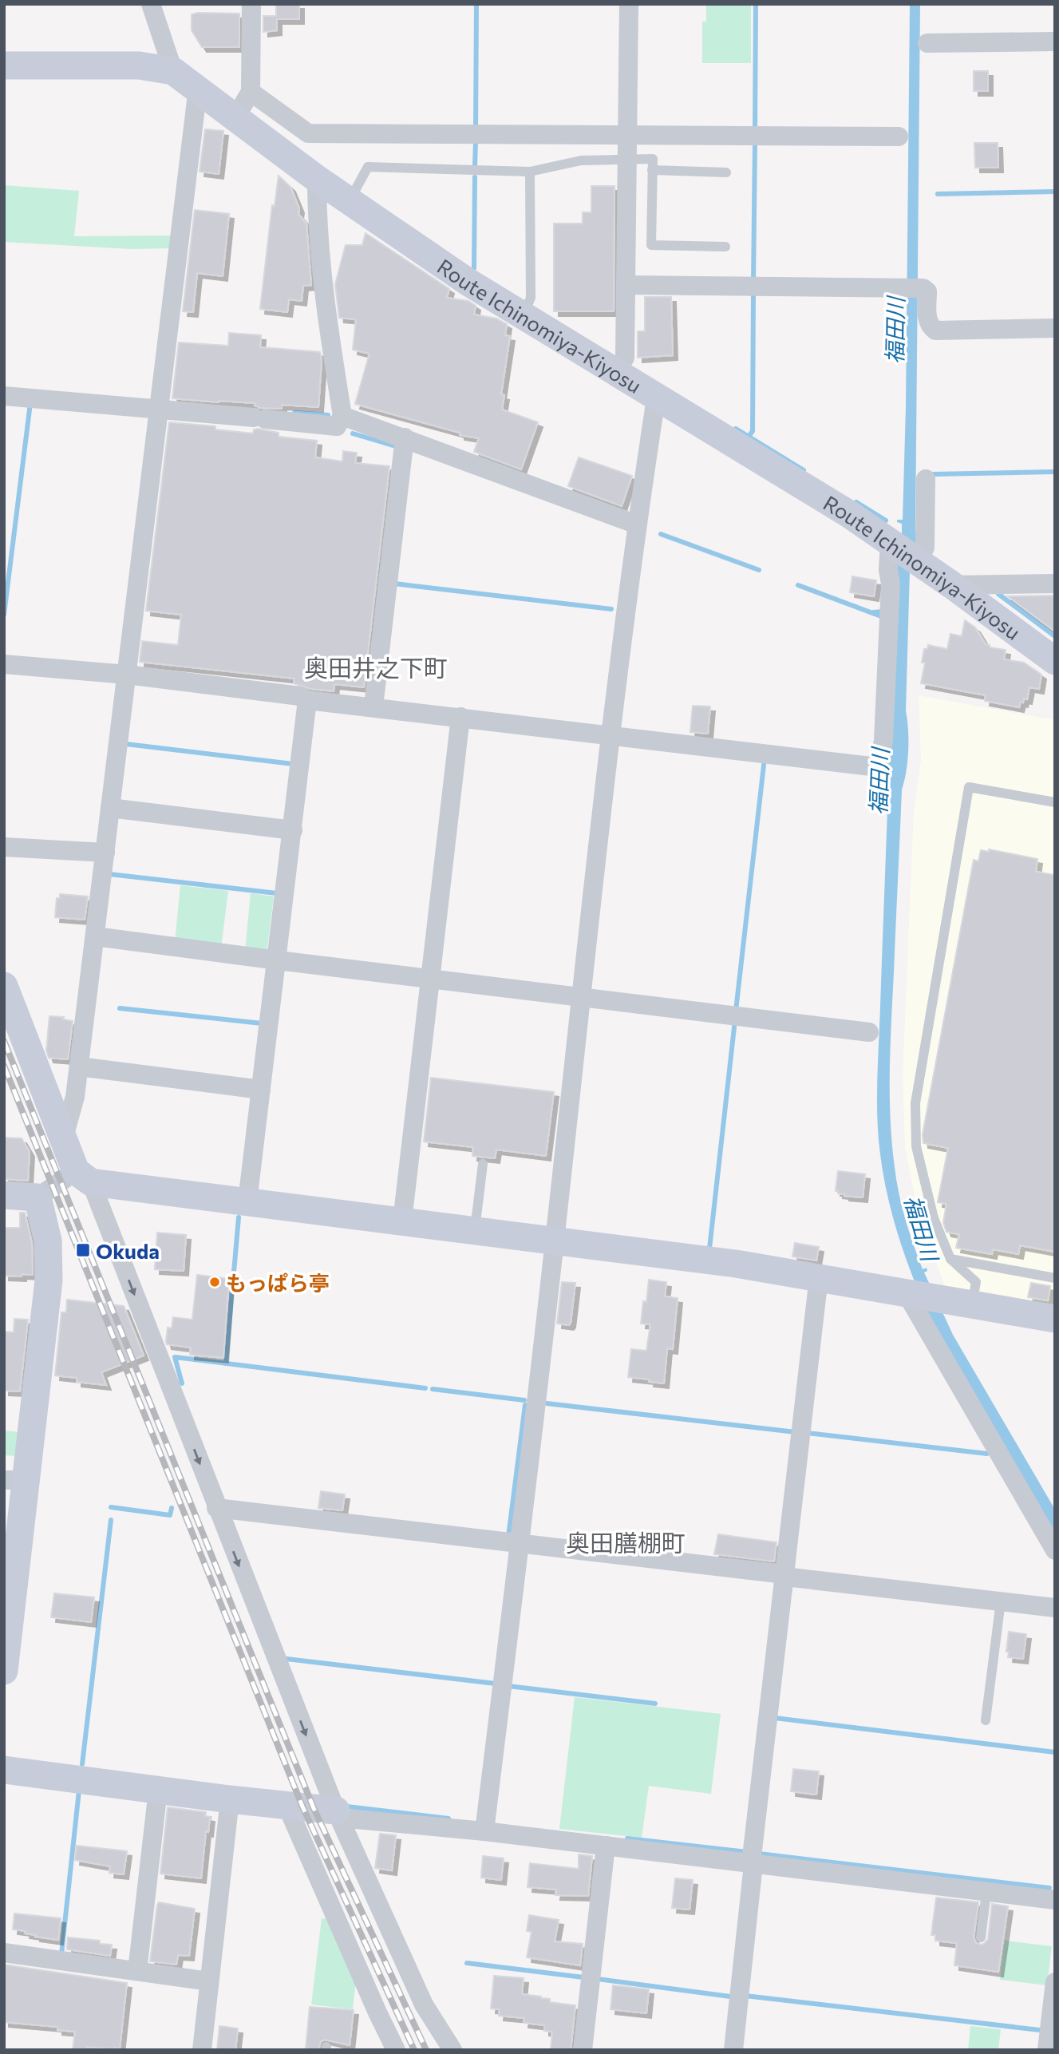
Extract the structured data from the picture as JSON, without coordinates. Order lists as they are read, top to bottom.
{
  "streets": {
    "street": ["Route Ichinomiya-Kiyosu"]
  },
  "districts": ["奥田井之下町", "奥田膳棚町"],
  "water": ["福田川"],
  "places": {
    "transit": ["Okuda"],
    "other": ["もっぱら亭"]
  }
}
